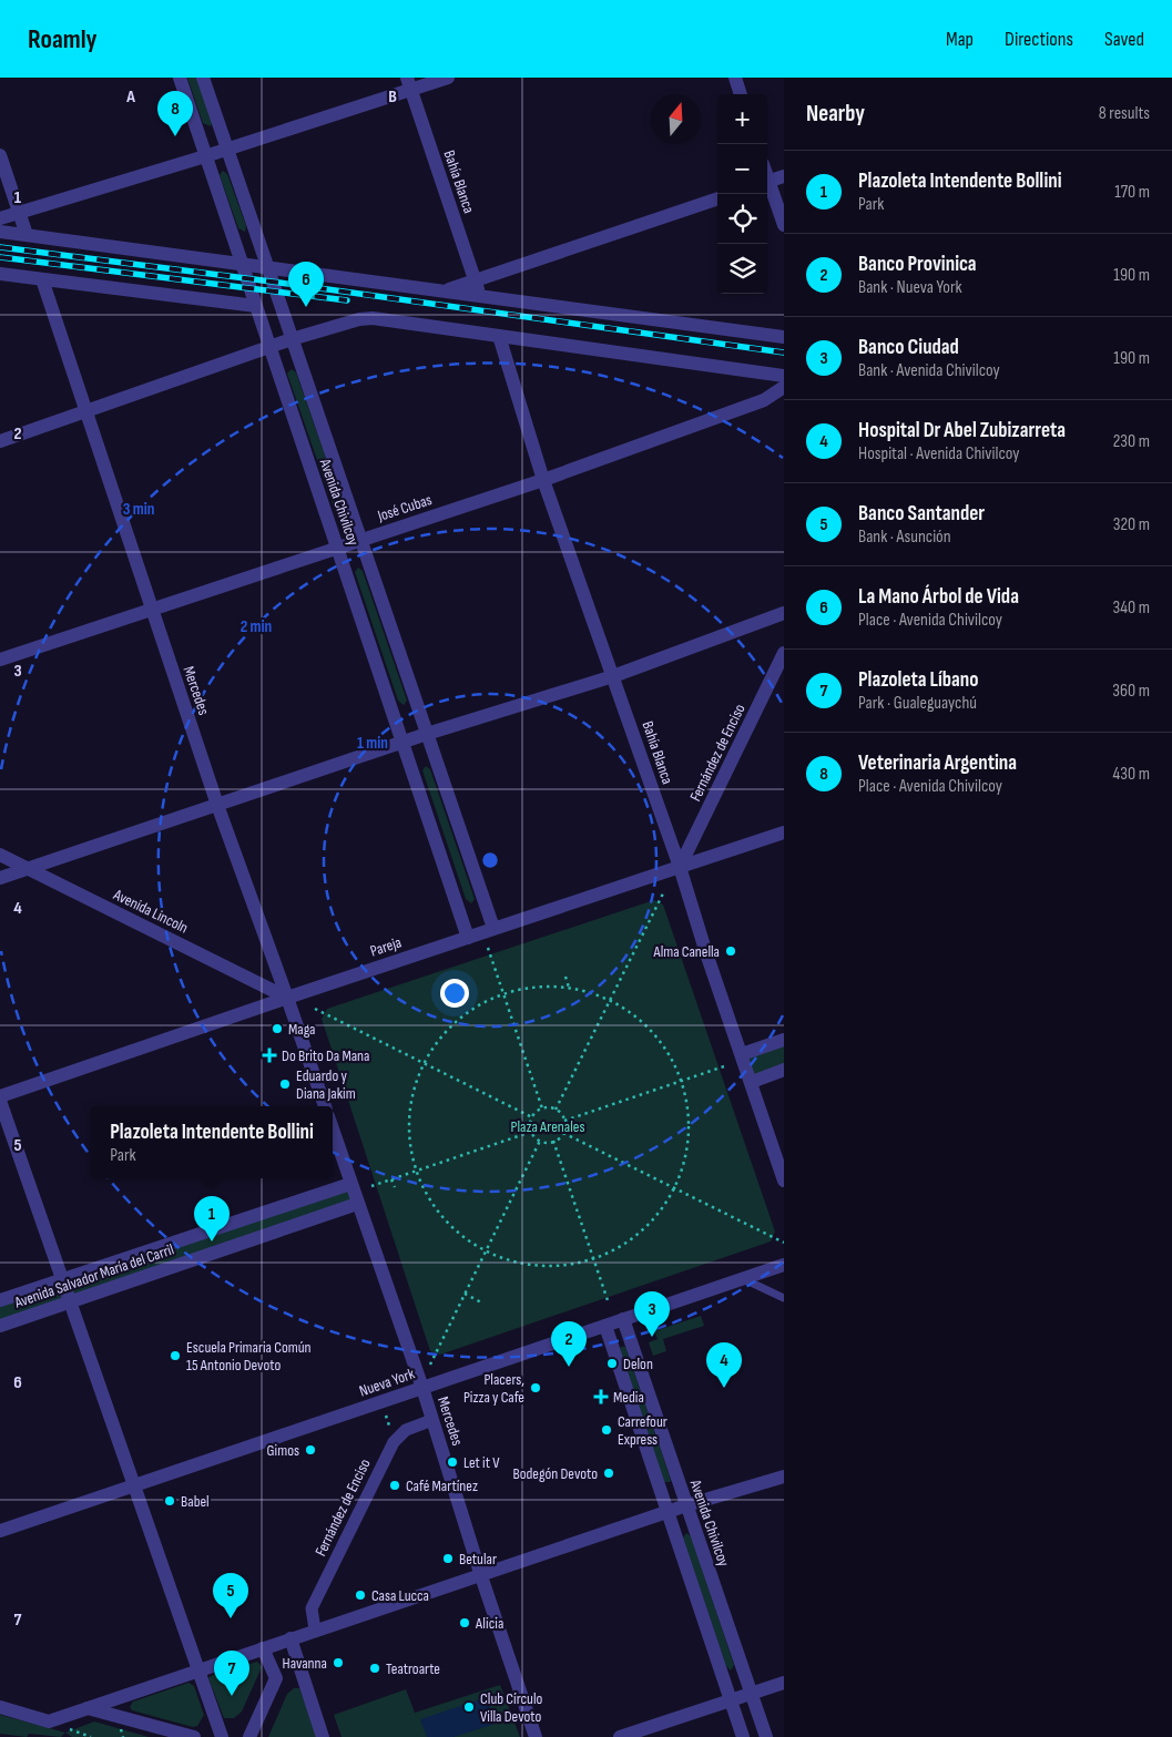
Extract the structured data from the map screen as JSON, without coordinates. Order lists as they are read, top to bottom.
{
  "streets": {
    "street": [
      "Bahía Blanca",
      "Avenida Chivilcoy",
      "José Cubas",
      "Mercedes",
      "Fernández de Enciso",
      "Avenida Lincoln",
      "Pareja",
      "Avenida Salvador María del Carril",
      "Nueva York"
    ]
  },
  "crossings": [
    ["Bahía Blanca", "José Cubas"],
    ["Bahía Blanca", "Fernández de Enciso"],
    ["Bahía Blanca", "Pareja"],
    ["Avenida Chivilcoy", "José Cubas"],
    ["Avenida Chivilcoy", "Pareja"],
    ["Avenida Chivilcoy", "Nueva York"],
    ["José Cubas", "Mercedes"],
    ["Mercedes", "Fernández de Enciso"],
    ["Mercedes", "Avenida Lincoln"],
    ["Mercedes", "Pareja"],
    ["Mercedes", "Avenida Salvador María del Carril"],
    ["Mercedes", "Nueva York"],
    ["Fernández de Enciso", "Pareja"],
    ["Avenida Lincoln", "Pareja"]
  ],
  "parks": ["Plaza Arenales"],
  "places": {
    "other": [
      "Alma Canella",
      "Maga",
      "Eduardo y Diana Jakim",
      "Escuela Primaria Común 15 Antonio Devoto",
      "Delon",
      "Placers, Pizza y Cafe",
      "Carrefour Express",
      "Gimos",
      "Let it V",
      "Bodegón Devoto",
      "Café Martínez",
      "Babel",
      "Betular",
      "Casa Lucca",
      "Alicia",
      "Havanna",
      "Teatroarte",
      "Club Círculo Villa Devoto"
    ],
    "health": ["Do Brito Da Mana", "Media"]
  },
  "north": "top",
  "page": {
    "header": "Roamly",
    "nav": ["Map", "Directions", "Saved"],
    "heading": ["Nearby", "8 results"],
    "pins": [
      "8",
      "6",
      "1",
      "3",
      "2",
      "4",
      "5",
      "7"
    ],
    "map_buttons": ["+", "−"],
    "list": [
      {
        "mark": "1",
        "name": "Plazoleta Intendente Bollini",
        "note": "Park",
        "value": "170 m"
      },
      {
        "mark": "2",
        "name": "Banco Provinica",
        "note": "Bank · Nueva York",
        "value": "190 m"
      },
      {
        "mark": "3",
        "name": "Banco Ciudad",
        "note": "Bank · Avenida Chivilcoy",
        "value": "190 m"
      },
      {
        "mark": "4",
        "name": "Hospital Dr Abel Zubizarreta",
        "note": "Hospital · Avenida Chivilcoy",
        "value": "230 m"
      },
      {
        "mark": "5",
        "name": "Banco Santander",
        "note": "Bank · Asunción",
        "value": "320 m"
      },
      {
        "mark": "6",
        "name": "La Mano Árbol de Vida",
        "note": "Place · Avenida Chivilcoy",
        "value": "340 m"
      },
      {
        "mark": "7",
        "name": "Plazoleta Líbano",
        "note": "Park · Gualeguaychú",
        "value": "360 m"
      },
      {
        "mark": "8",
        "name": "Veterinaria Argentina",
        "note": "Place · Avenida Chivilcoy",
        "value": "430 m"
      }
    ],
    "popup": ["Plazoleta Intendente Bollini", "Park"]
  },
  "grid": {
    "columns": ["A", "B"],
    "rows": [
      "1",
      "2",
      "3",
      "4",
      "5",
      "6",
      "7"
    ]
  },
  "rings": ["3 min", "2 min", "1 min"]
}
